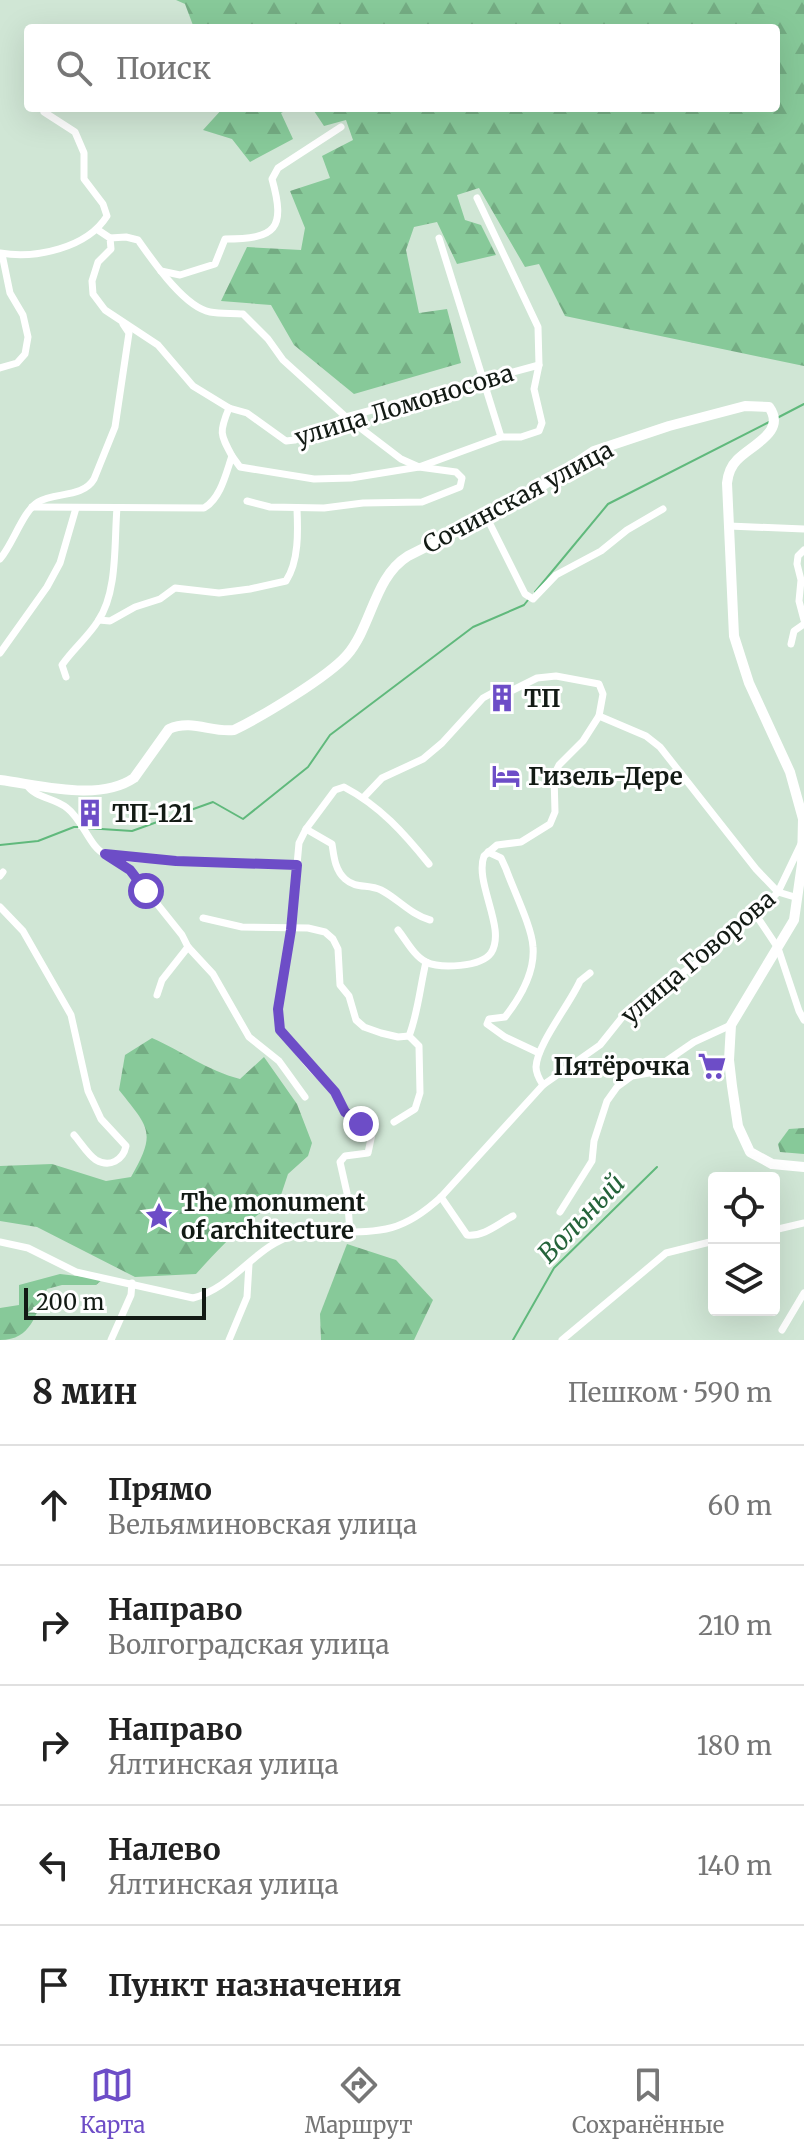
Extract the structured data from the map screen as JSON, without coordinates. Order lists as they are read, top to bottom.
{
  "streets": {
    "highway": ["Сочинская улица"],
    "street": ["улица Ломоносова", "улица Говорова"]
  },
  "crossings": [
    ["Сочинская улица", "улица Говорова"]
  ],
  "water": ["Вольный"],
  "places": {
    "building": ["ТП", "ТП-121"],
    "hotel": ["Гизель-Дере"],
    "supermarket": ["Пятёрочка"],
    "place": ["The monument of architecture"]
  },
  "scale_bar": "200 m",
  "page": {
    "search": "Поиск",
    "scale": "200 m",
    "heading": ["8 мин", "Пешком · 590 m"],
    "list": [
      ["Прямо", "Вельяминовская улица", "60 m"],
      ["Направо", "Волгоградская улица", "210 m"],
      ["Направо", "Ялтинская улица", "180 m"],
      ["Налево", "Ялтинская улица", "140 m"],
      "Пункт назначения"
    ],
    "nav": ["Карта", "Маршрут", "Сохранённые"]
  }
}
